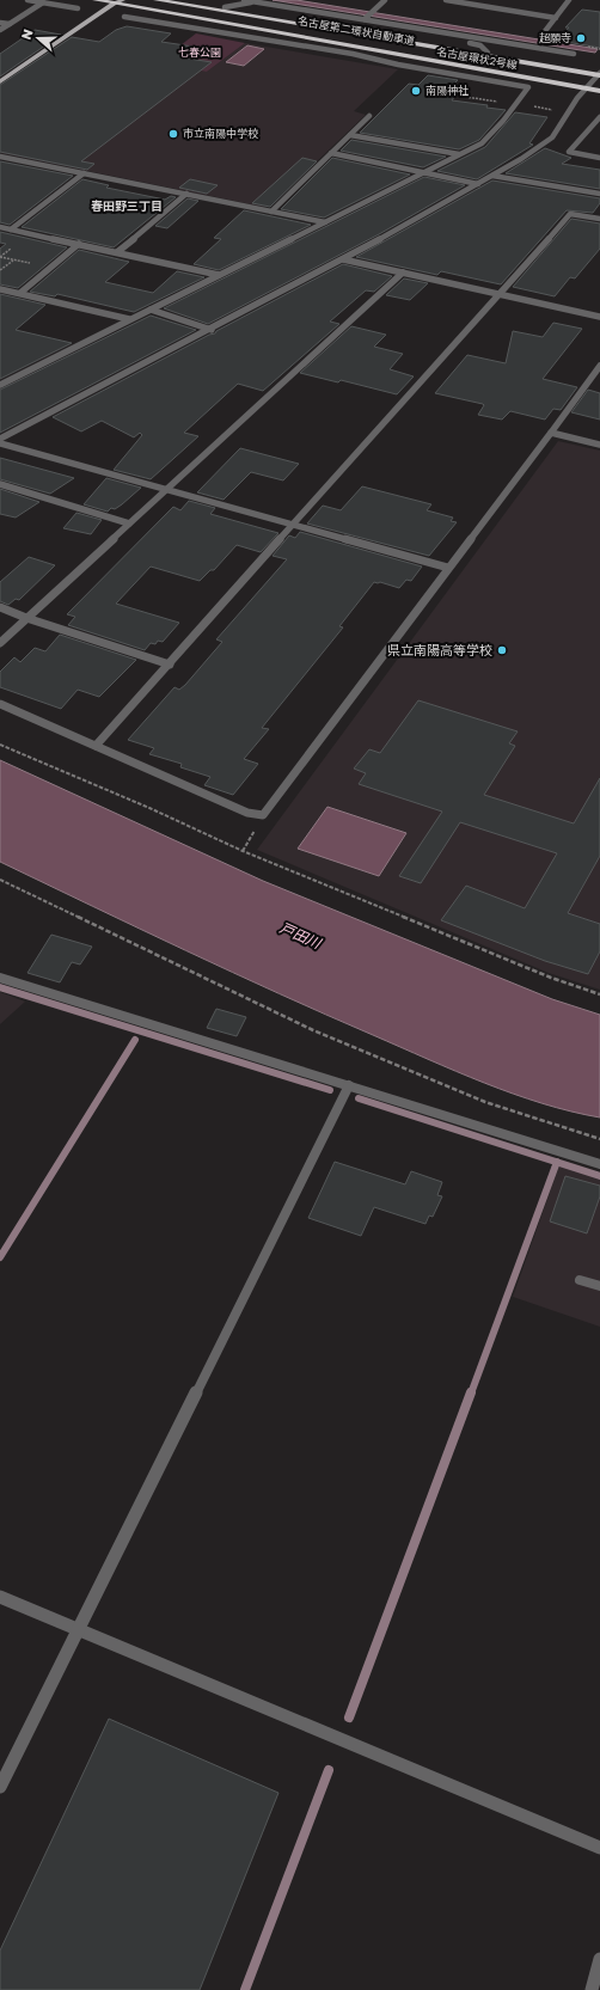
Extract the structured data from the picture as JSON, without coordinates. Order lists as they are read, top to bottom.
{
  "streets": {
    "highway": ["名古屋第二環状自動車道", "名古屋環状2号線"]
  },
  "crossings": [
    ["名古屋第二環状自動車道", "名古屋環状2号線"]
  ],
  "districts": ["春田野三丁目"],
  "water": ["戸田川"],
  "parks": ["七春公園"],
  "places": [
    "超願寺",
    "南陽神社",
    "市立南陽中学校",
    "県立南陽高等学校"
  ],
  "north": "left"
}
